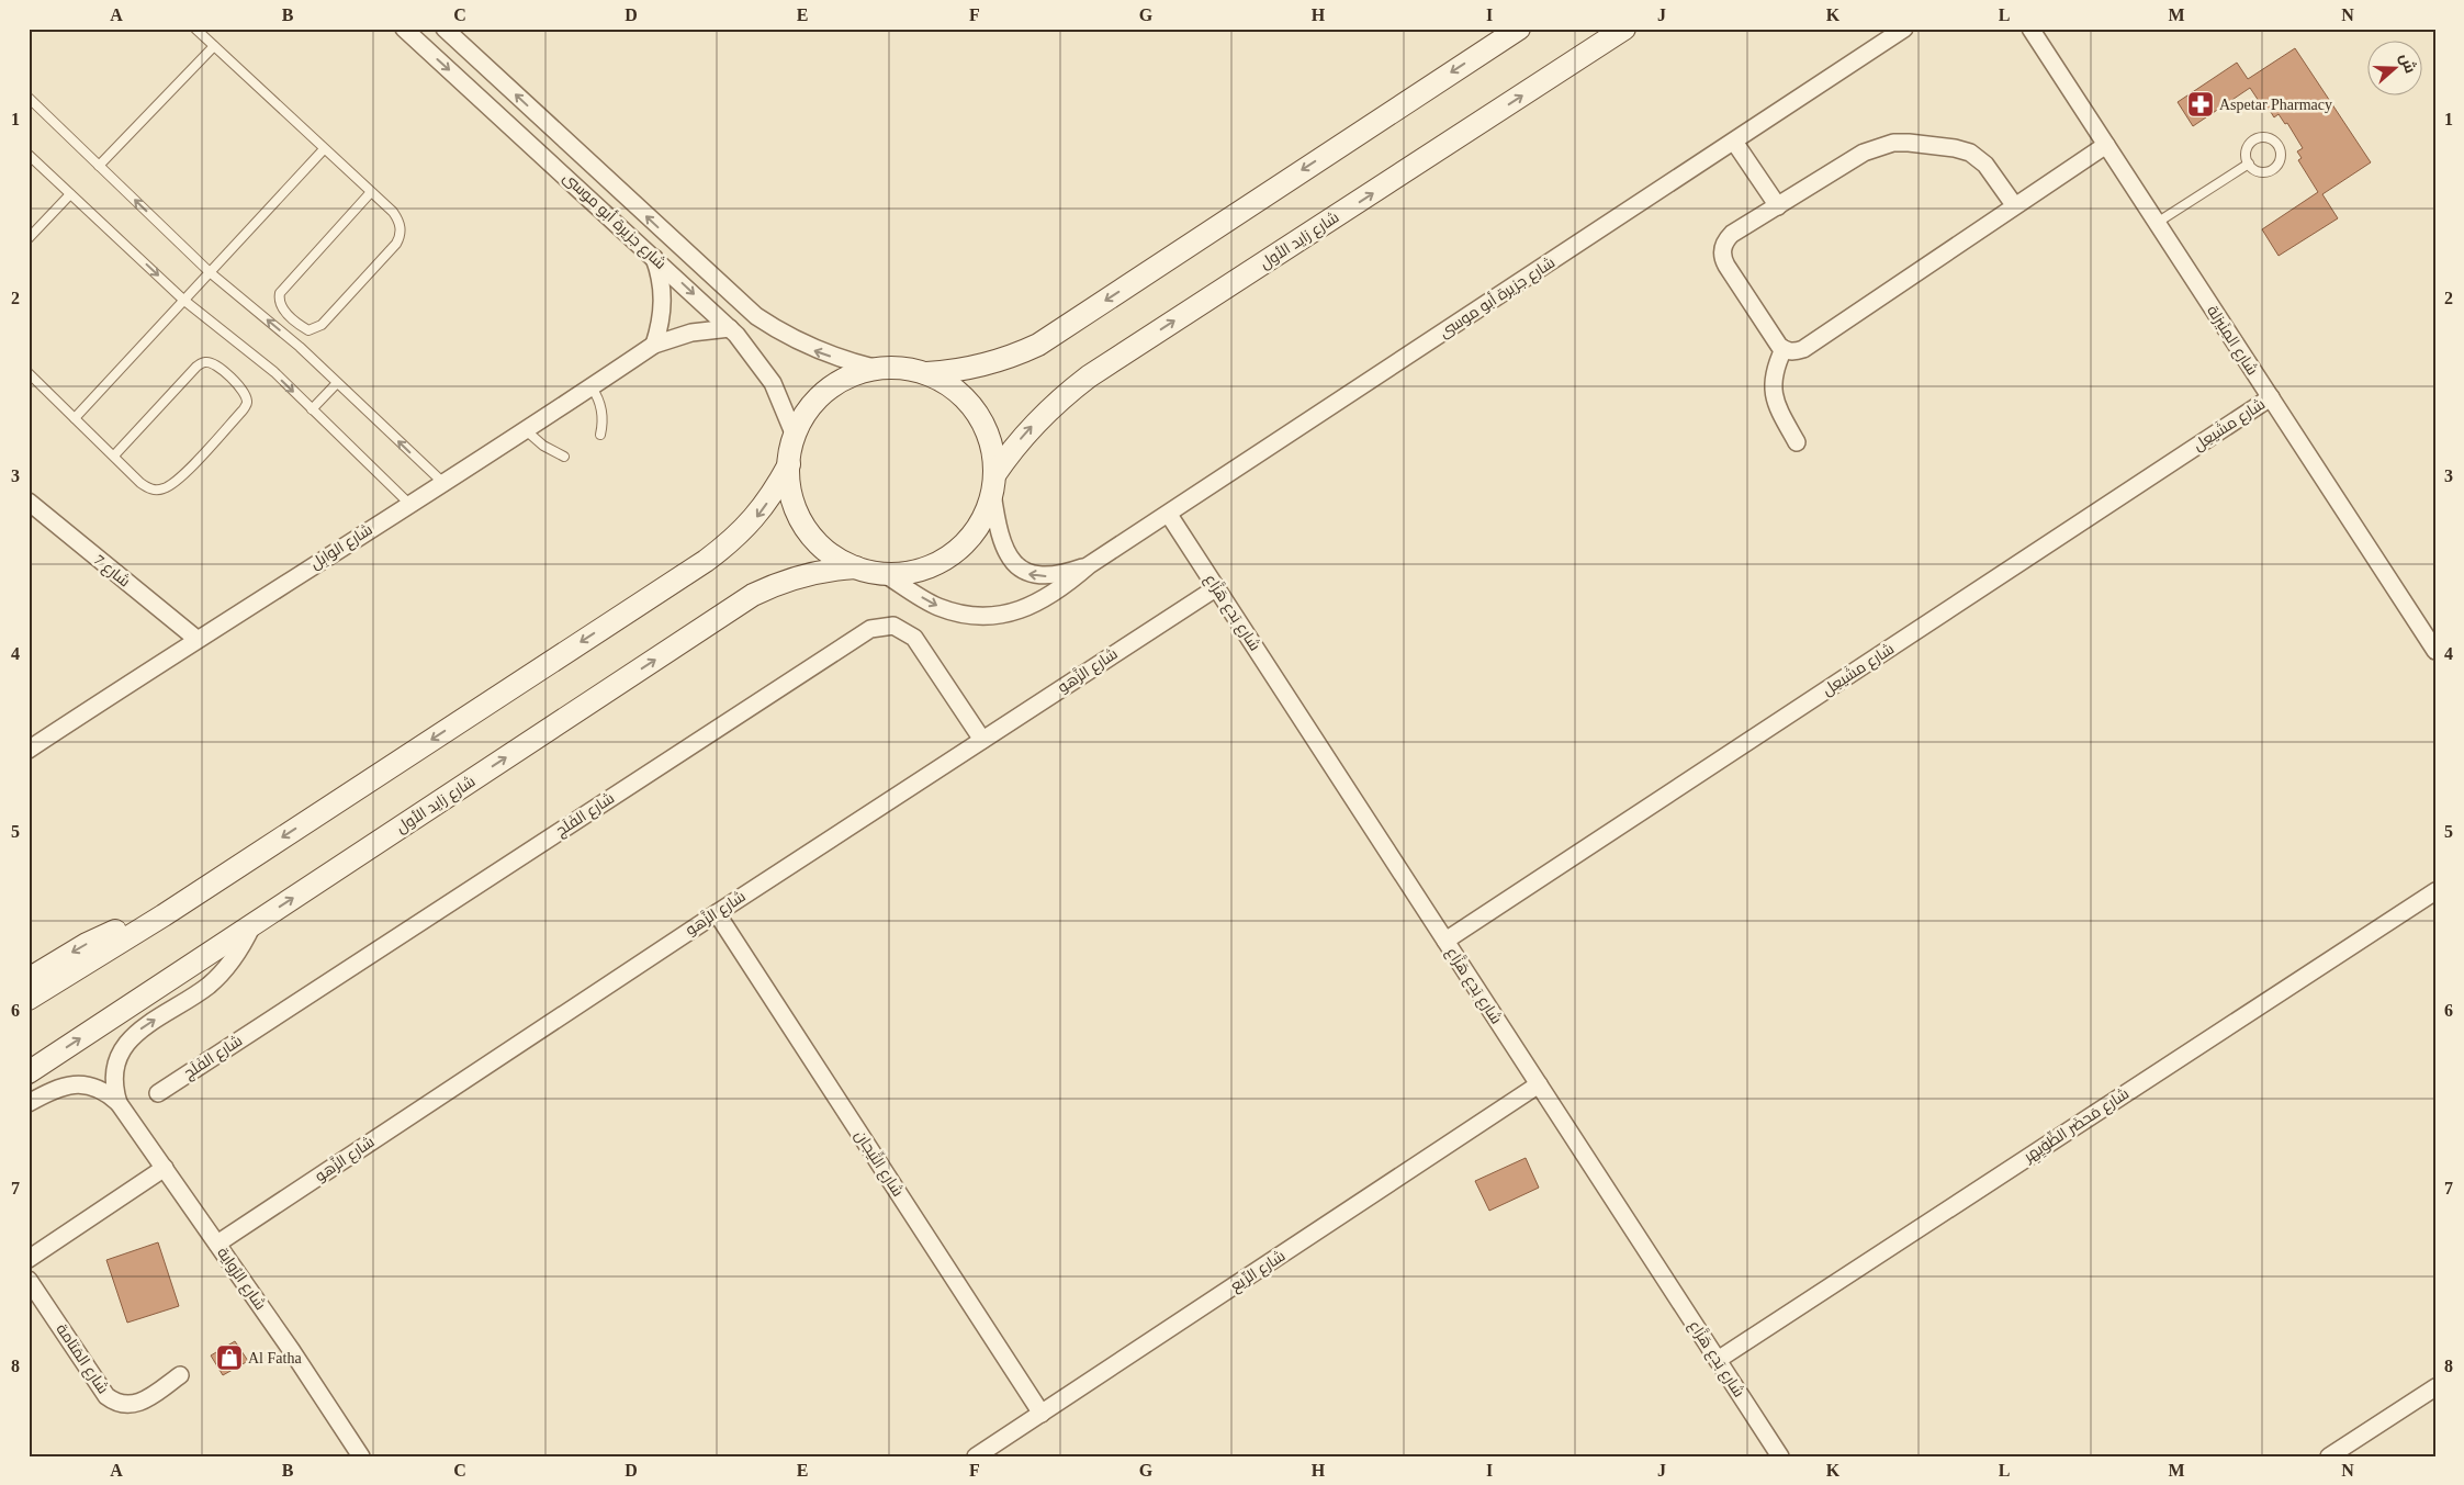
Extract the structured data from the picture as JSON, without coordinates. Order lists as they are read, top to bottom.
{
  "streets": {
    "main road": ["شارع زايد الأول"],
    "street": [
      "شارع جزيرة أبو موسى",
      "شارع المِنَيزلة",
      "شارع مشَيعِل",
      "شارع الوابِل",
      "شارع 7",
      "شارع بَدع هَزَّاع",
      "شارع الزَّهو",
      "شارع الفَلَج",
      "شارع مَحضَر الظِّوَيِهِر",
      "شارع التِّيجان",
      "شارع الرِّيع",
      "شارع الرُواية",
      "شارع المَتامة"
    ]
  },
  "crossings": [
    ["شارع جزيرة أبو موسى", "شارع زايد الأول"],
    ["شارع جزيرة أبو موسى", "شارع الوابِل"],
    ["شارع جزيرة أبو موسى", "شارع بَدع هَزَّاع"],
    ["شارع زايد الأول", "شارع الرُواية"],
    ["شارع المِنَيزلة", "شارع مشَيعِل"],
    ["شارع مشَيعِل", "شارع بَدع هَزَّاع"],
    ["شارع الوابِل", "شارع 7"],
    ["شارع بَدع هَزَّاع", "شارع الزَّهو"],
    ["شارع بَدع هَزَّاع", "شارع مَحضَر الظِّوَيِهِر"],
    ["شارع بَدع هَزَّاع", "شارع الرِّيع"],
    ["شارع الزَّهو", "شارع الفَلَج"],
    ["شارع الزَّهو", "شارع التِّيجان"],
    ["شارع الزَّهو", "شارع الرُواية"],
    ["شارع التِّيجان", "شارع الرِّيع"]
  ],
  "places": {
    "pharmacy": ["Aspetar Pharmacy"],
    "shop": ["Al Fatha"]
  },
  "north": "right",
  "grid": {
    "columns": [
      "A",
      "B",
      "C",
      "D",
      "E",
      "F",
      "G",
      "H",
      "I",
      "J",
      "K",
      "L",
      "M",
      "N"
    ],
    "rows": [
      "1",
      "2",
      "3",
      "4",
      "5",
      "6",
      "7",
      "8"
    ]
  }
}
